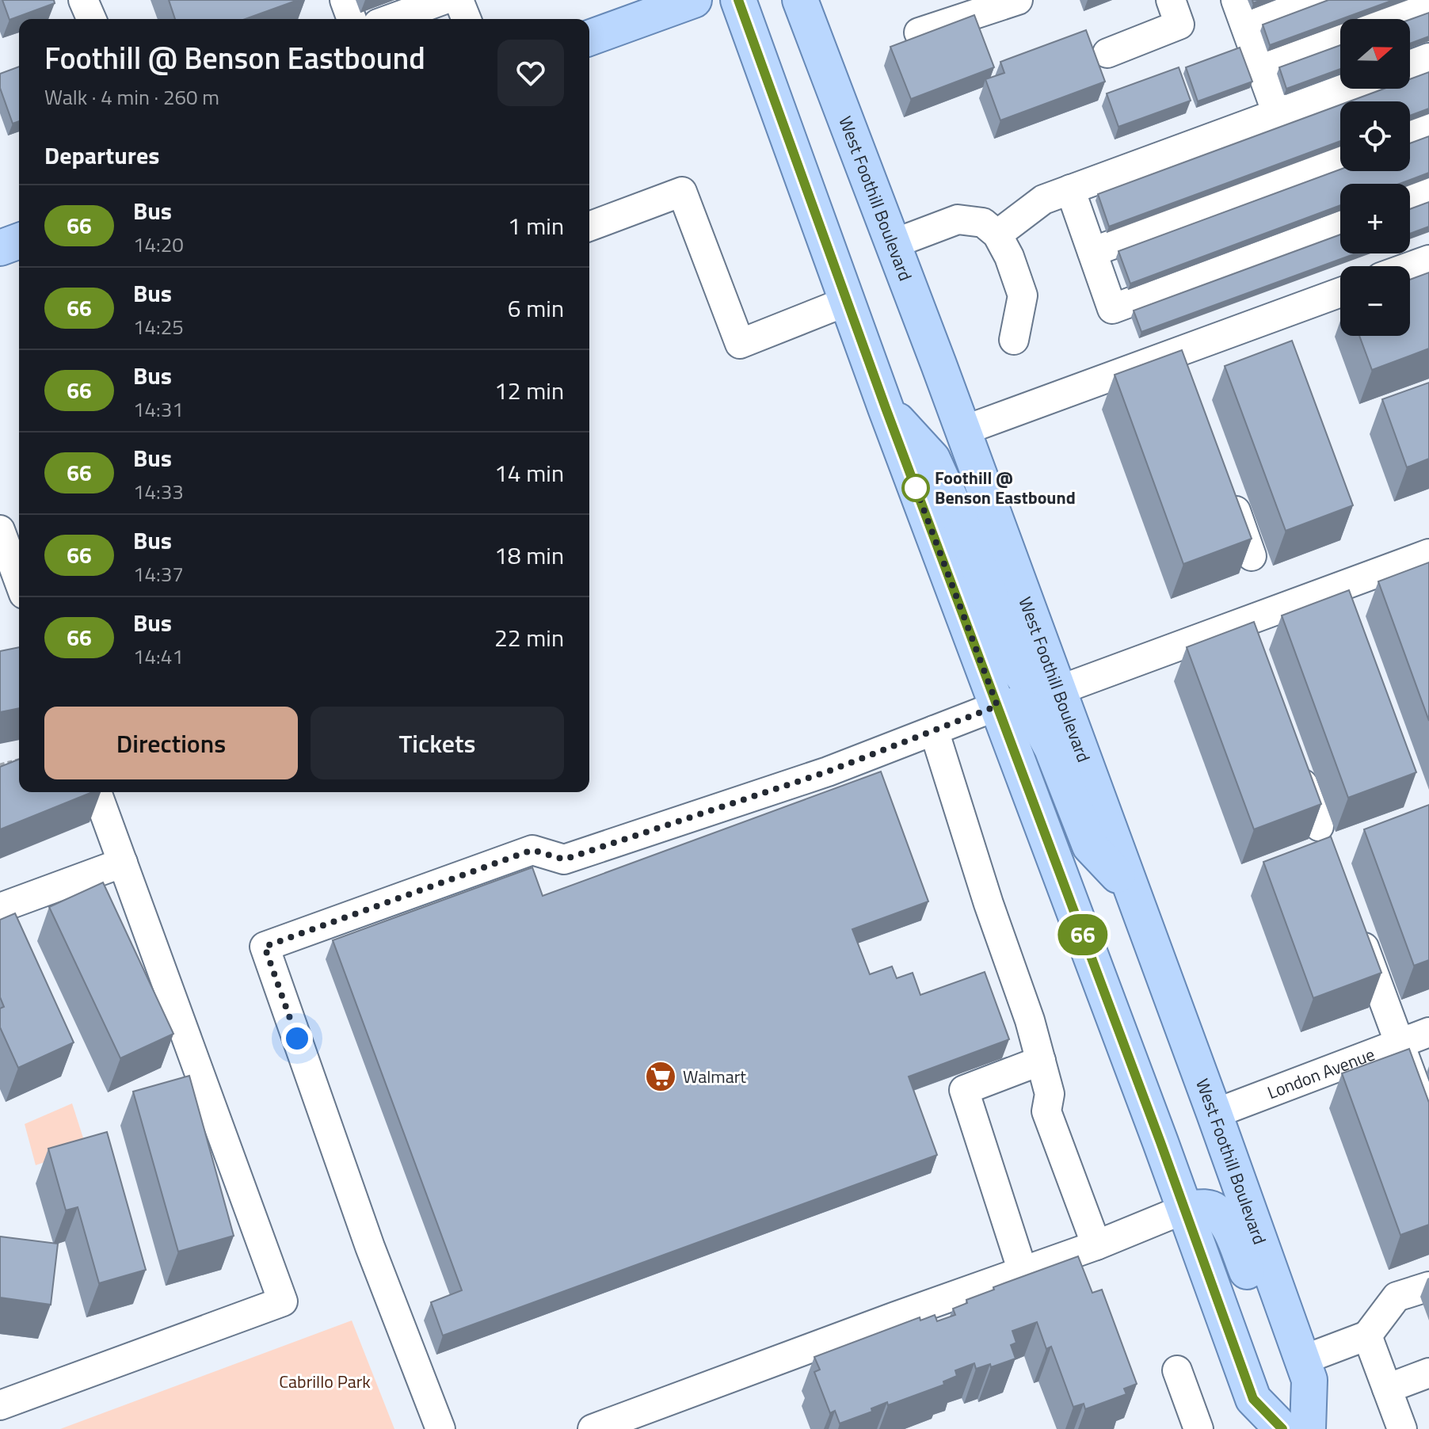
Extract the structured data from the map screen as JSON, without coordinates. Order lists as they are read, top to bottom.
{
  "streets": {
    "main road": ["West Foothill Boulevard"],
    "street": ["London Avenue"]
  },
  "crossings": [
    ["West Foothill Boulevard", "London Avenue"]
  ],
  "parks": ["Cabrillo Park"],
  "places": {
    "other": ["Foothill @ Benson Eastbound"],
    "supermarket": ["Walmart"]
  },
  "lines": ["bus line 66"],
  "north": "right",
  "page": {
    "on_map": "66",
    "map_buttons": ["+", "−"],
    "heading": [
      ["Foothill @ Benson Eastbound", "Walk · 4 min · 260 m"],
      "Departures"
    ],
    "list": [
      {
        "mark": "66",
        "name": "Bus",
        "note": "14:20",
        "value": "1 min"
      },
      {
        "mark": "66",
        "name": "Bus",
        "note": "14:25",
        "value": "6 min"
      },
      {
        "mark": "66",
        "name": "Bus",
        "note": "14:31",
        "value": "12 min"
      },
      {
        "mark": "66",
        "name": "Bus",
        "note": "14:33",
        "value": "14 min"
      },
      {
        "mark": "66",
        "name": "Bus",
        "note": "14:37",
        "value": "18 min"
      },
      {
        "mark": "66",
        "name": "Bus",
        "note": "14:41",
        "value": "22 min"
      }
    ],
    "buttons": ["Directions", "Tickets"]
  }
}
